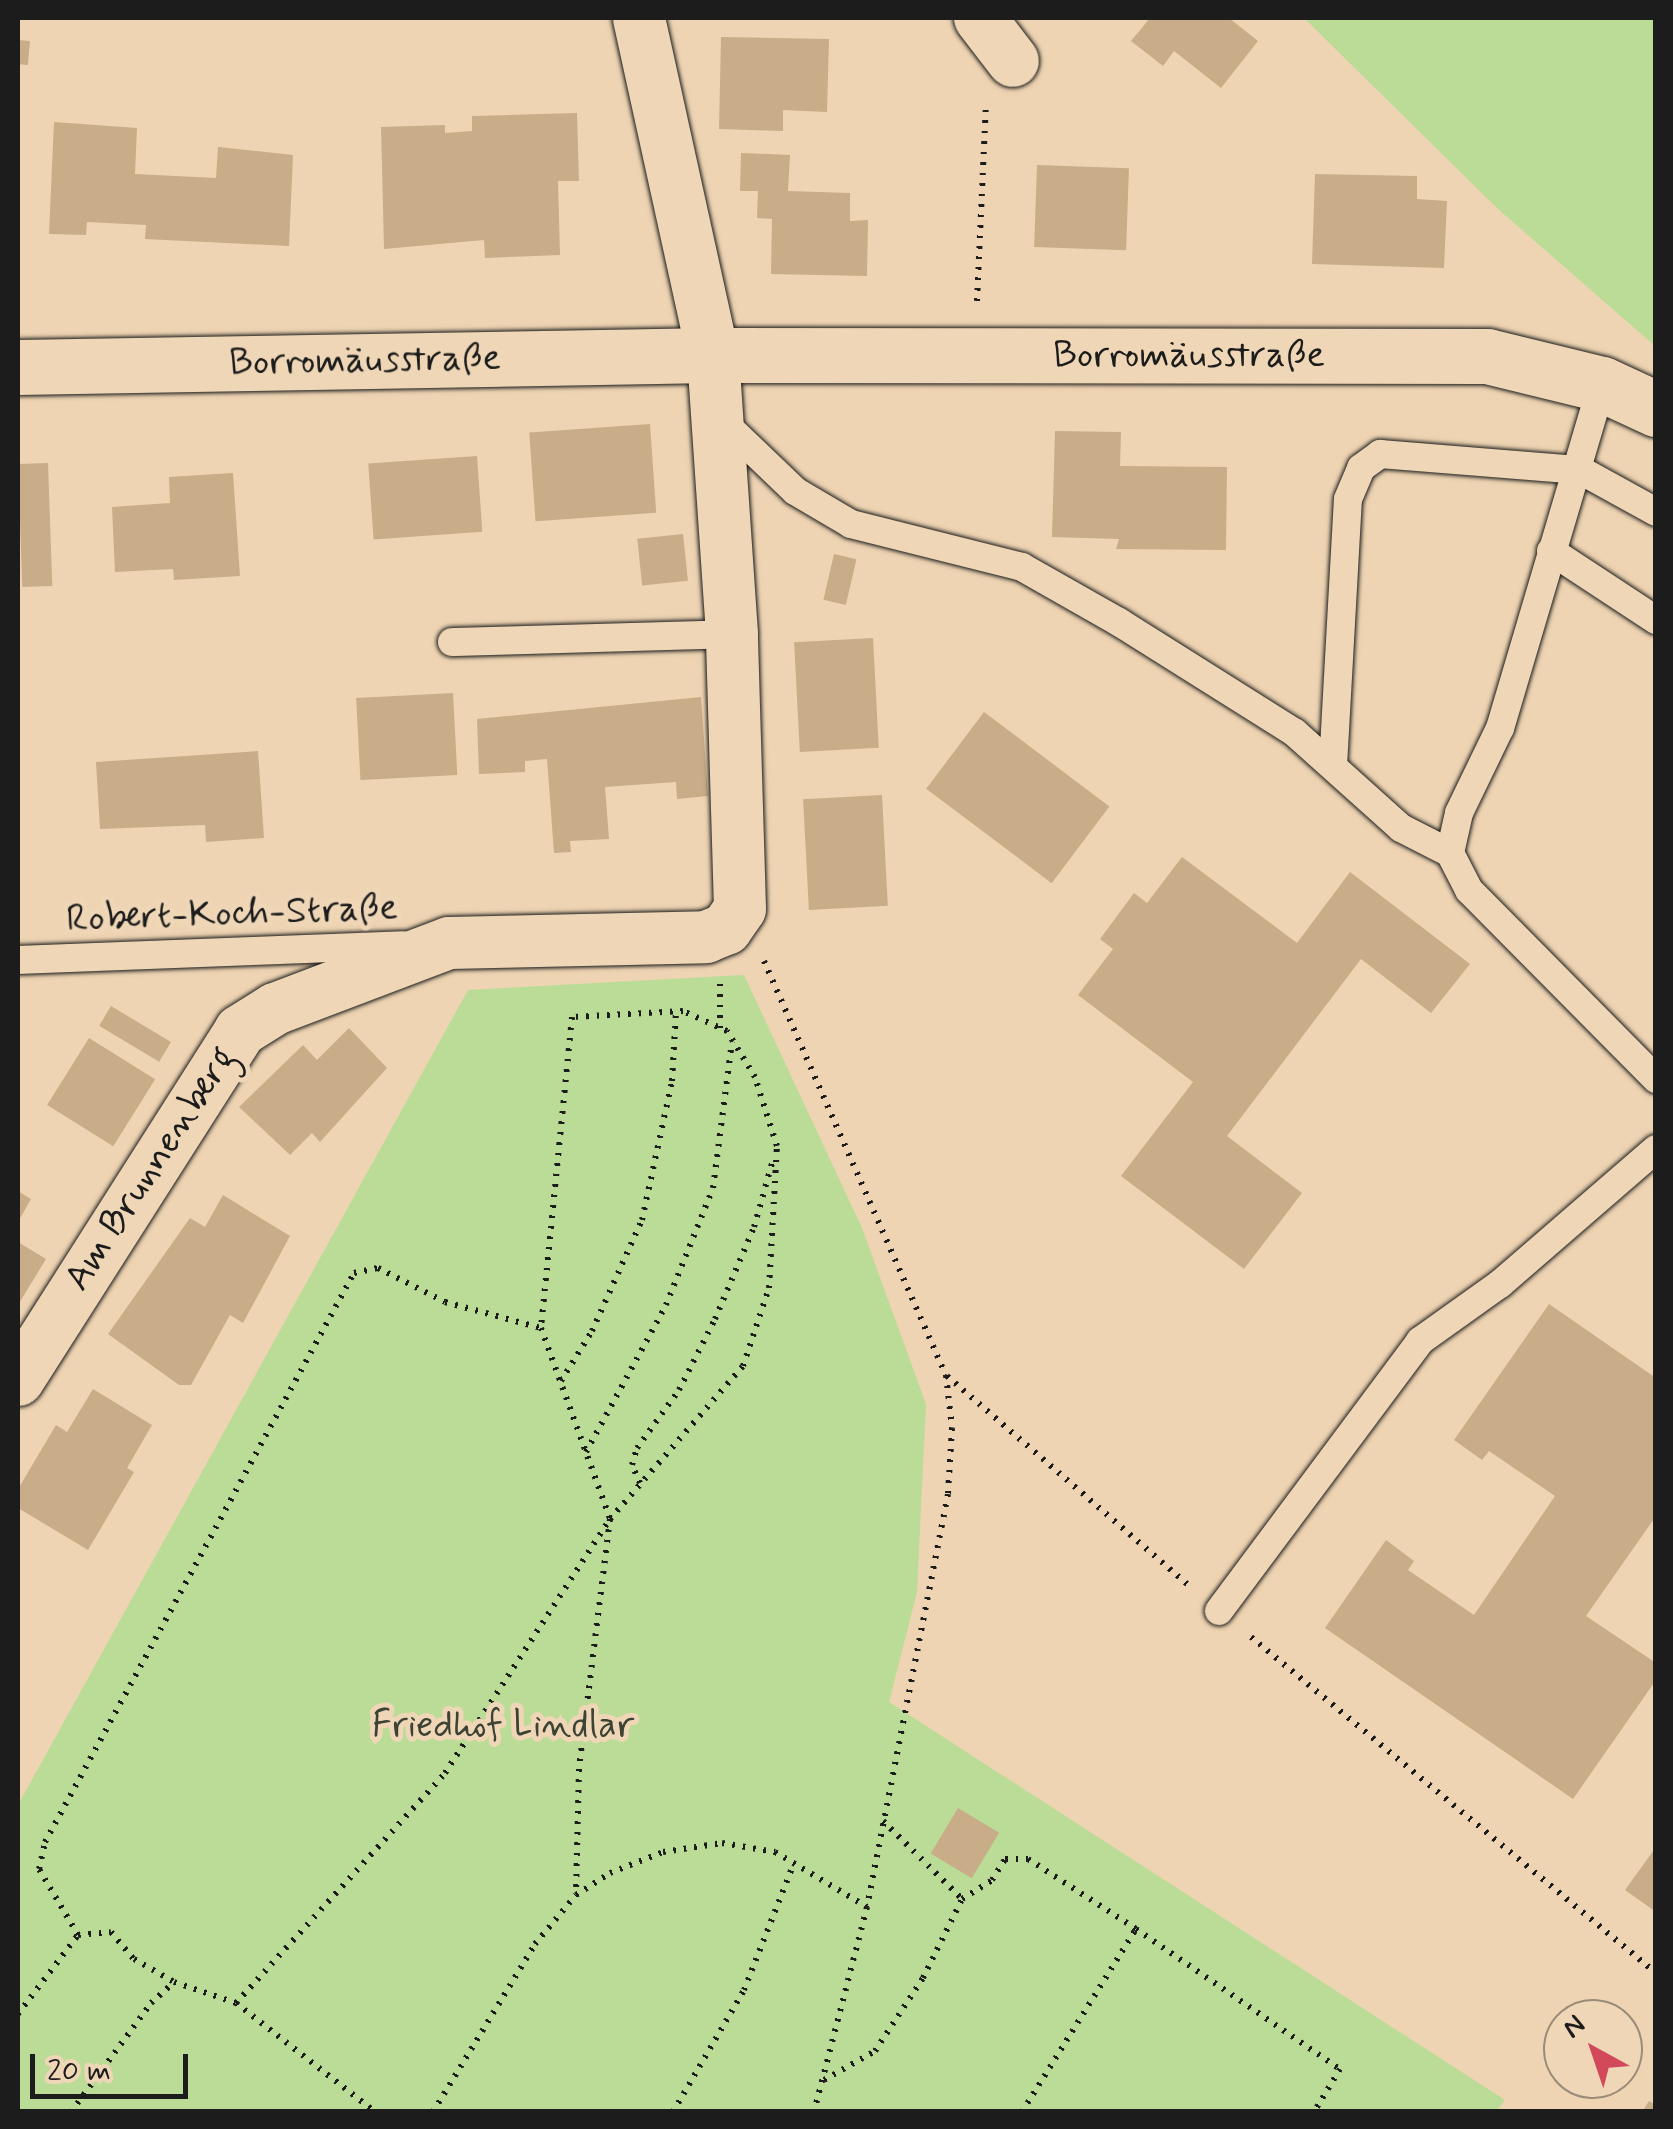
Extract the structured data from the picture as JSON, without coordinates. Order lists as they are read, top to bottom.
{
  "streets": {
    "street": ["Borromäusstraße", "Am Brunnenberg"],
    "lane": ["Robert-Koch-Straße"]
  },
  "crossings": [
    ["Robert-Koch-Straße", "Am Brunnenberg"]
  ],
  "parks": ["Friedhof Lindlar"],
  "scale_bar": "20 m",
  "north": "top left"
}
